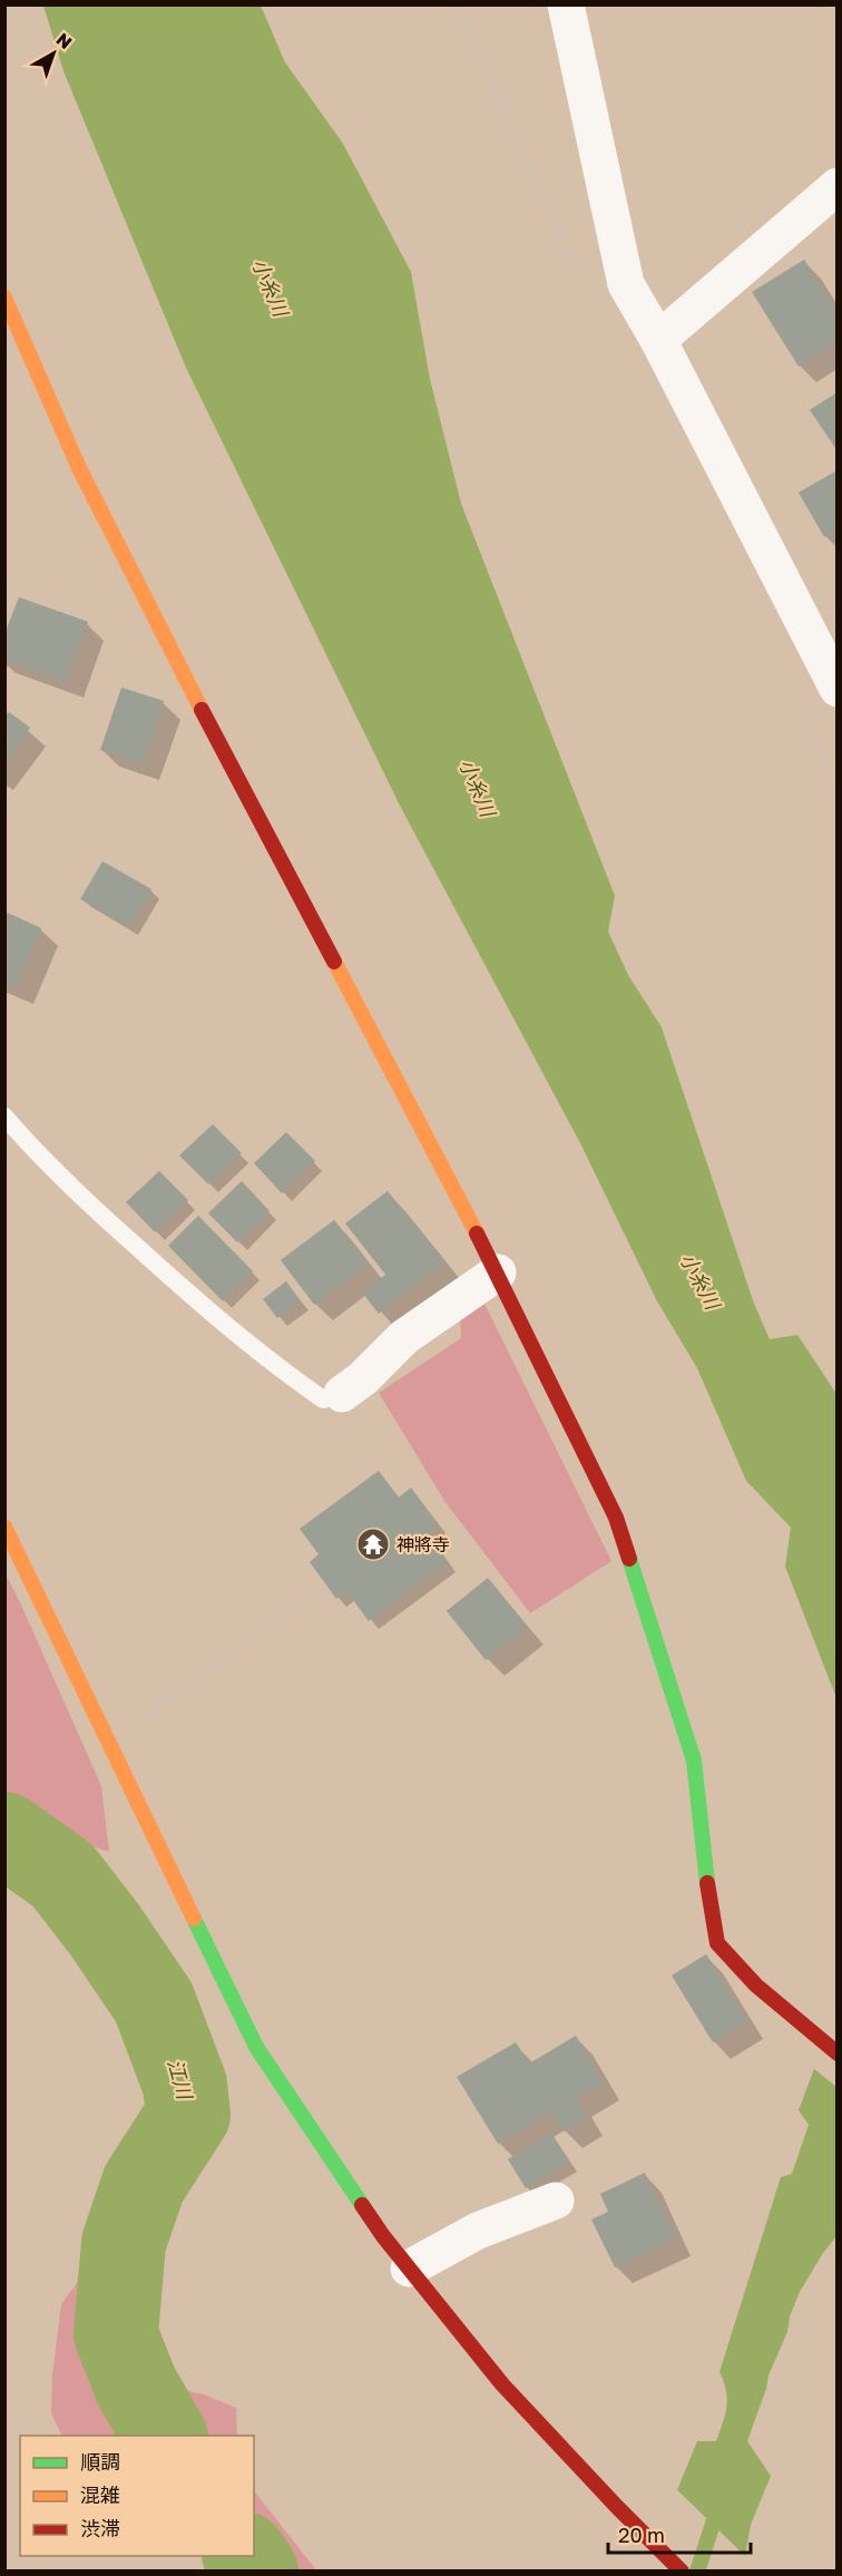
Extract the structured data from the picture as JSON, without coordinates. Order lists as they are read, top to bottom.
{
  "water": ["小糸川", "江川"],
  "places": {
    "temple": ["神將寺"]
  },
  "legend": ["順調", "混雑", "渋滞"],
  "scale_bar": "20 m",
  "north": "top right"
}
